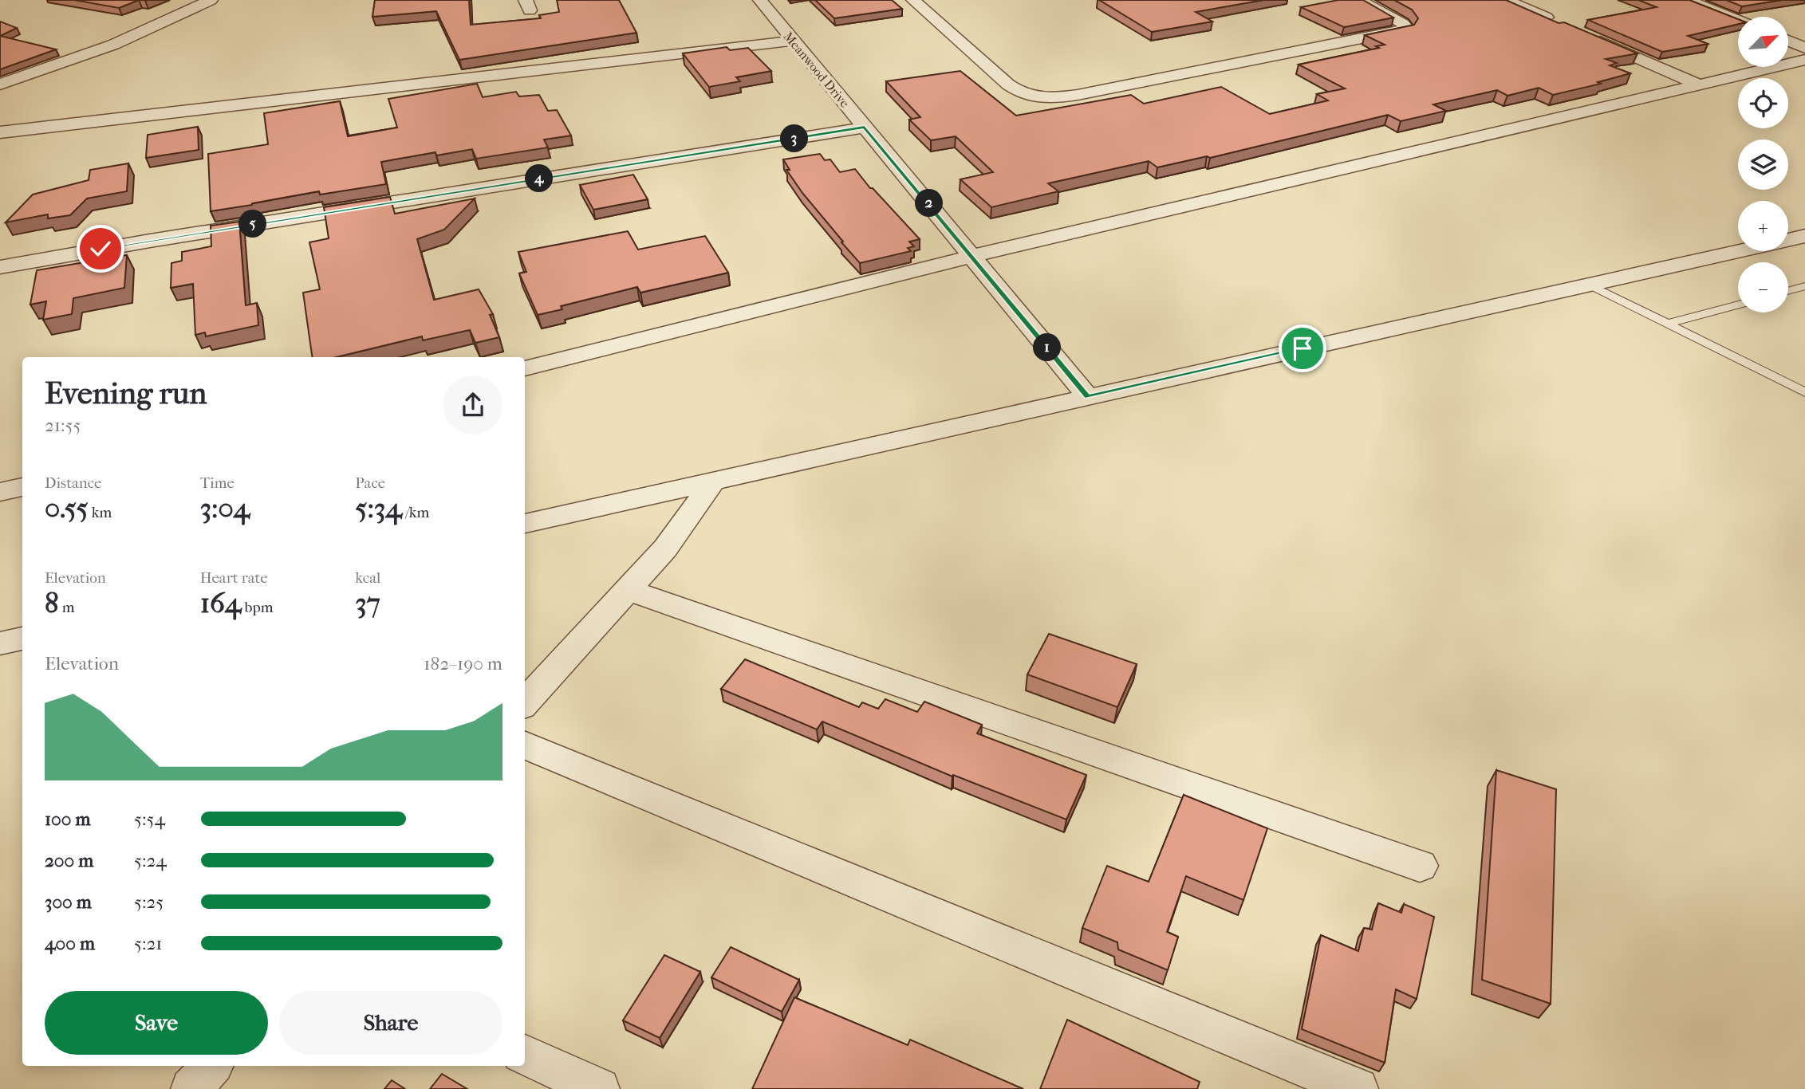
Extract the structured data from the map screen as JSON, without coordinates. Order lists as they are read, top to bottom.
{
  "streets": {
    "street": ["Meanwood Drive"]
  },
  "north": "top right",
  "page": {
    "map_buttons": ["+", "−"],
    "pins": [
      "3",
      "4",
      "2",
      "5",
      "1"
    ],
    "heading": ["Evening run", "21:55"],
    "stats": [
      ["Distance", "0.55 km"],
      ["Time", "3:04"],
      ["Pace", "5:34 /km"],
      ["Elevation", "8 m"],
      ["Heart rate", "164 bpm"],
      ["kcal", "37"]
    ],
    "chart": ["Elevation", "182–190 m"],
    "list": [
      {
        "name": "100 m",
        "note": "5:54"
      },
      {
        "name": "200 m",
        "note": "5:24"
      },
      {
        "name": "300 m",
        "note": "5:25"
      },
      {
        "name": "400 m",
        "note": "5:21"
      }
    ],
    "buttons": ["Save", "Share"]
  }
}
